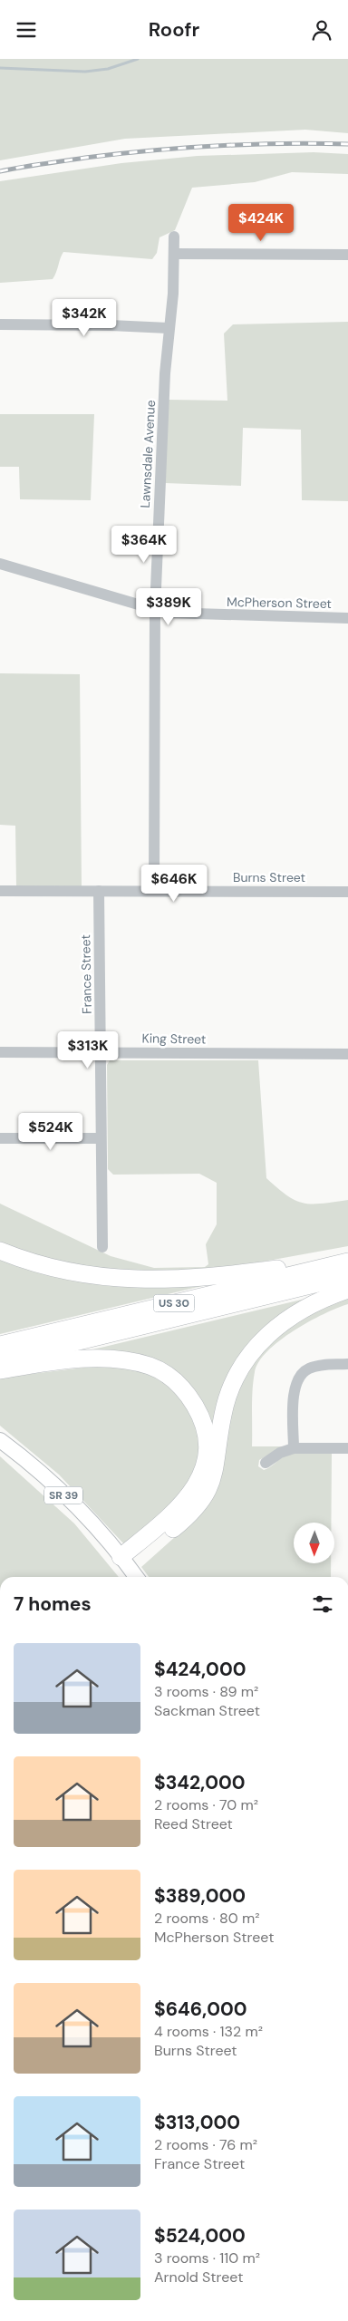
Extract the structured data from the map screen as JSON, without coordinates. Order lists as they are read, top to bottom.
{
  "streets": {
    "highway": ["US 30"],
    "main road": ["SR 39"],
    "street": [
      "Lawnsdale Avenue",
      "McPherson Street",
      "Burns Street",
      "France Street",
      "King Street"
    ]
  },
  "crossings": [
    ["Lawnsdale Avenue", "McPherson Street"],
    ["Lawnsdale Avenue", "Burns Street"],
    ["Burns Street", "France Street"],
    ["France Street", "King Street"]
  ],
  "north": "bottom",
  "page": {
    "header": "Roofr",
    "price": [
      "$424K",
      "$342K",
      "$364K",
      "$389K",
      "$646K",
      "$313K",
      "$524K"
    ],
    "heading": "7 homes",
    "list": [
      {
        "name": "$424,000",
        "note": "3 rooms · 89 m² · Sackman Street"
      },
      {
        "name": "$342,000",
        "note": "2 rooms · 70 m² · Reed Street"
      },
      {
        "name": "$389,000",
        "note": "2 rooms · 80 m² · McPherson Street"
      },
      {
        "name": "$646,000",
        "note": "4 rooms · 132 m² · Burns Street"
      },
      {
        "name": "$313,000",
        "note": "2 rooms · 76 m² · France Street"
      },
      {
        "name": "$524,000",
        "note": "3 rooms · 110 m² · Arnold Street"
      }
    ]
  }
}
